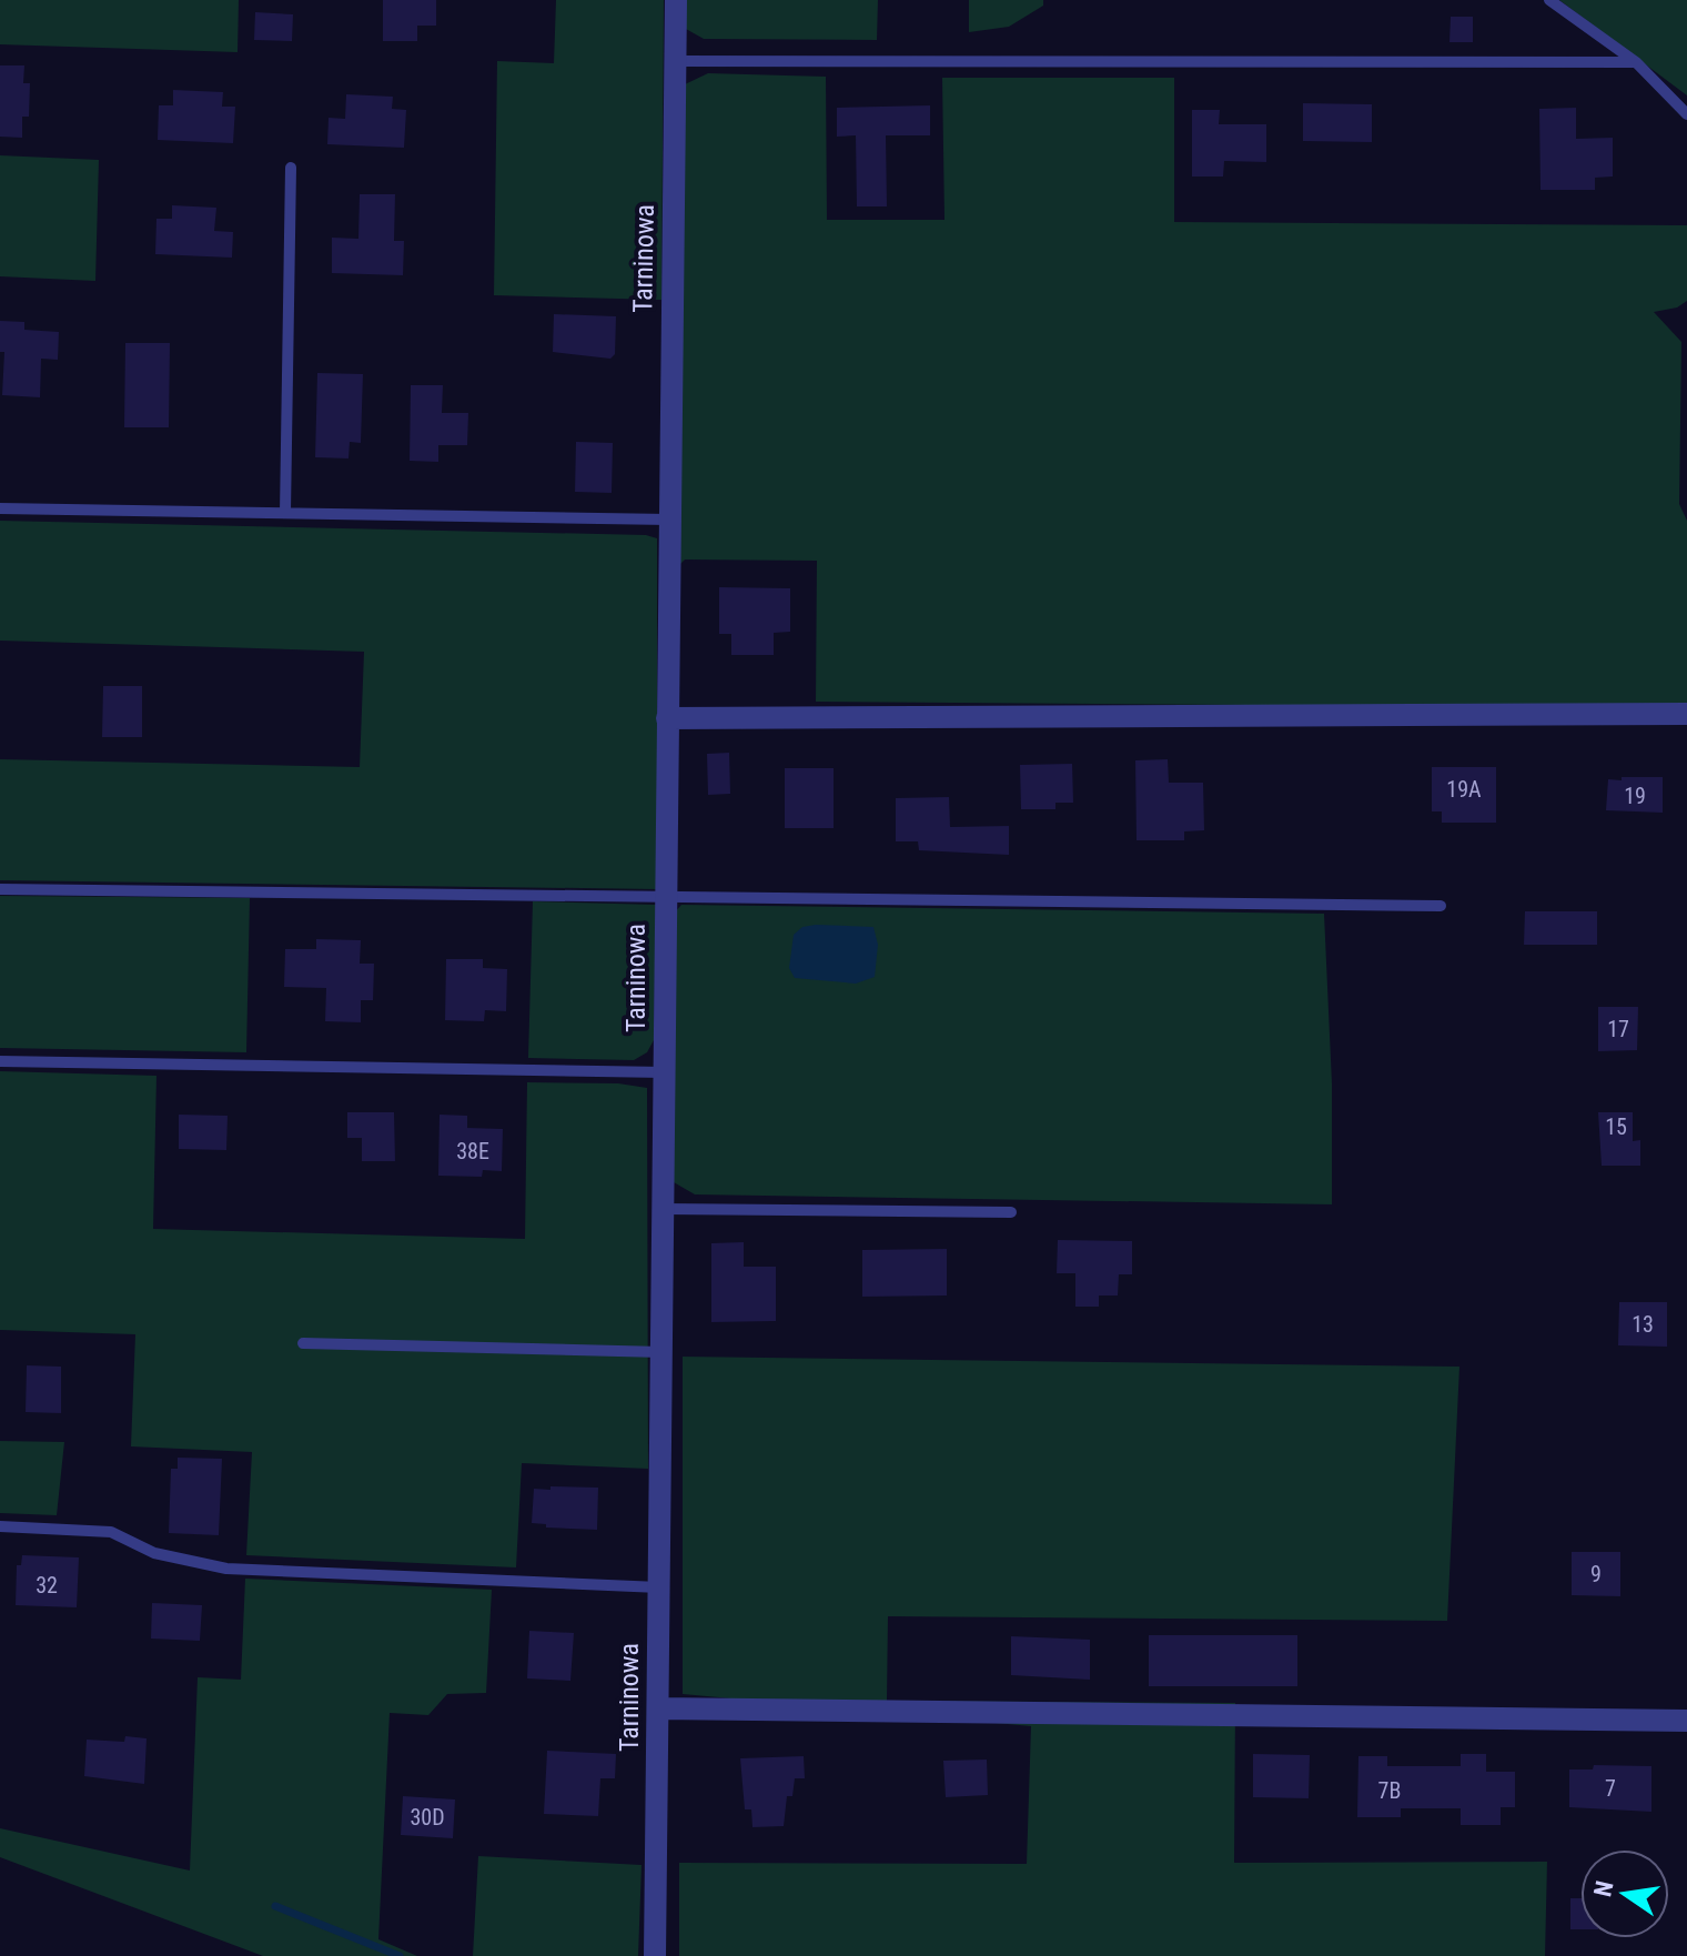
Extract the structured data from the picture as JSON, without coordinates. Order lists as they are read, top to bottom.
{
  "streets": {
    "street": ["Tarninowa"]
  },
  "house_numbers": [
    "19A",
    "19",
    "17",
    "15",
    "38E",
    "13",
    "9",
    "32",
    "7",
    "7B",
    "30D"
  ],
  "north": "left"
}
